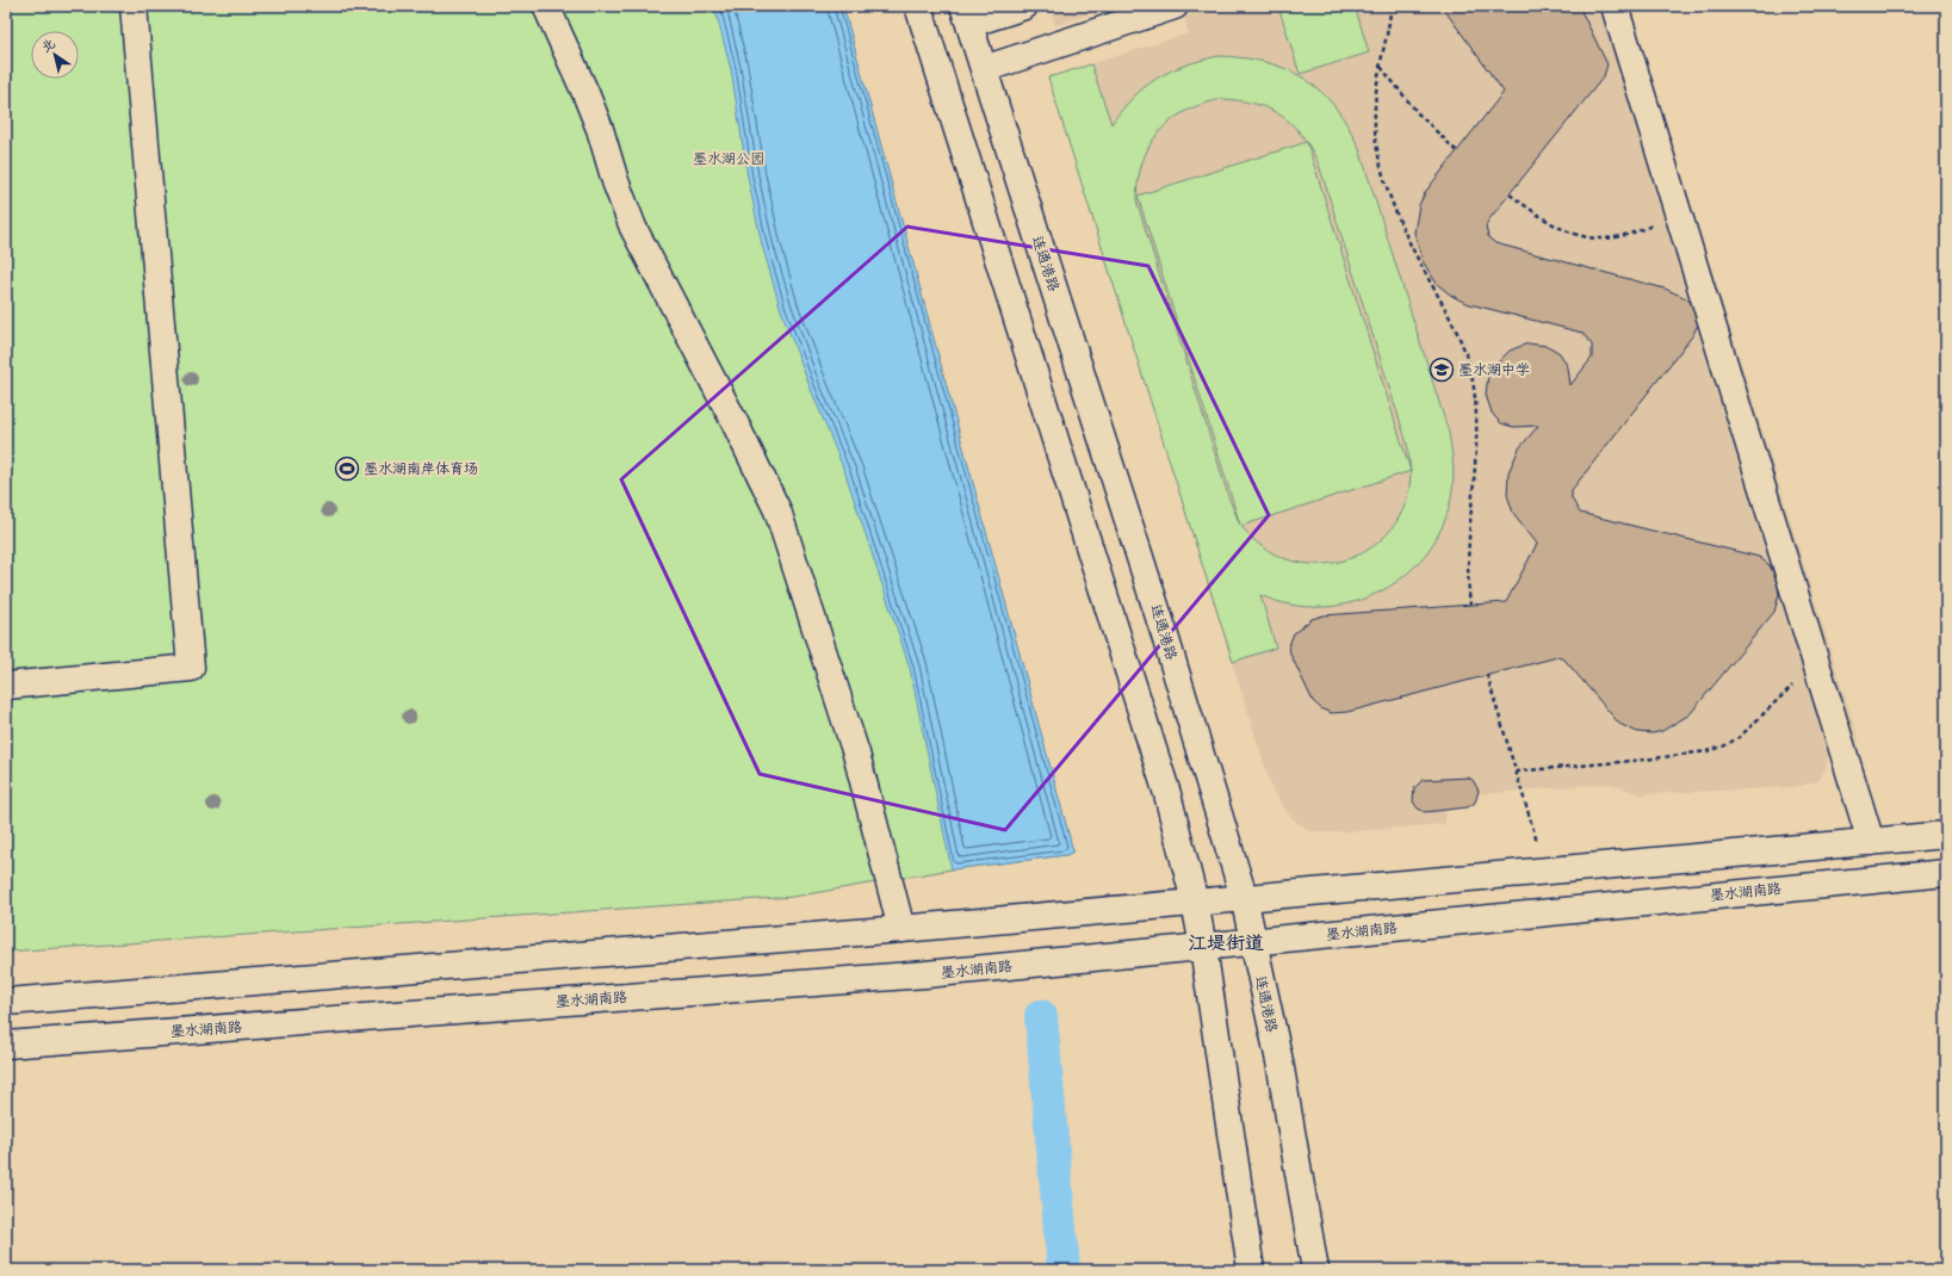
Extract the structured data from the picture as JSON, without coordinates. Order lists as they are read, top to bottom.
{
  "streets": {
    "main road": ["连通港路", "墨水湖南路"]
  },
  "crossings": [
    ["连通港路", "墨水湖南路"]
  ],
  "districts": ["江堤街道"],
  "parks": ["墨水湖公园"],
  "places": {
    "school or university": ["墨水湖中学"],
    "sports": ["墨水湖南岸体育场"]
  },
  "north": "top left"
}
